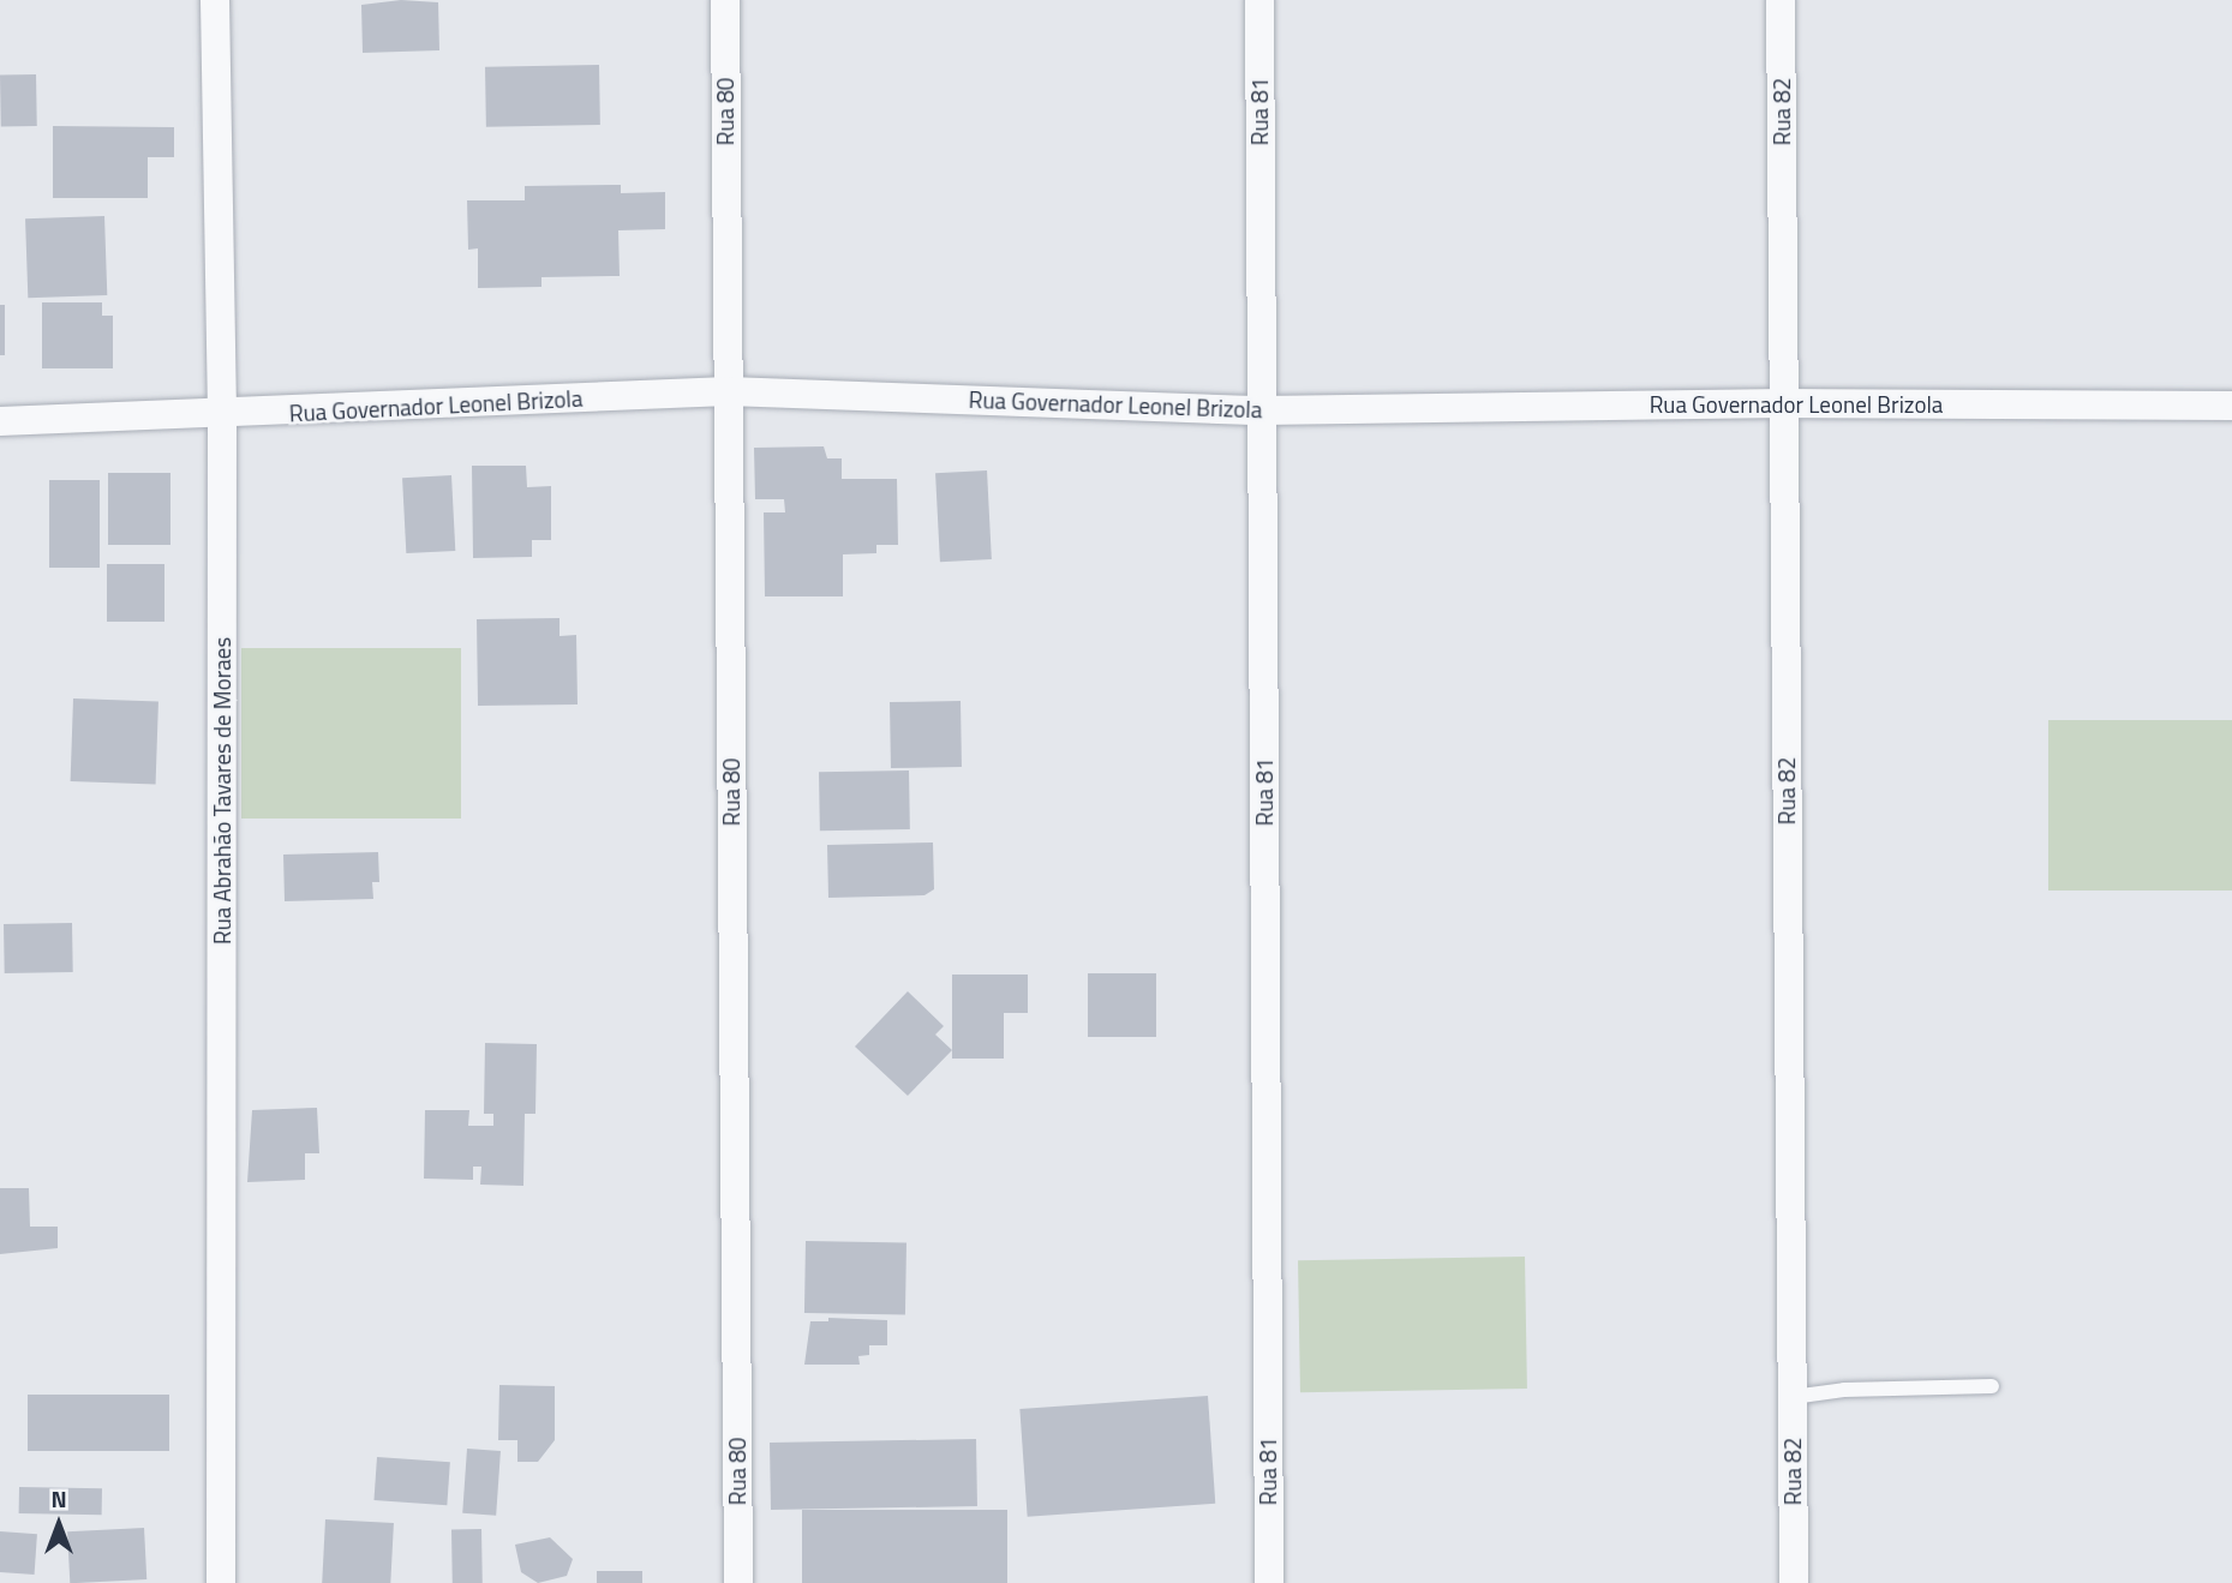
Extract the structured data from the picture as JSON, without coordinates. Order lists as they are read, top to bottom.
{
  "streets": {
    "street": [
      "Rua 80",
      "Rua 81",
      "Rua 82",
      "Rua Governador Leonel Brizola",
      "Rua Abrahão Tavares de Moraes"
    ]
  },
  "crossings": [
    ["Rua 80", "Rua Governador Leonel Brizola"],
    ["Rua 81", "Rua Governador Leonel Brizola"],
    ["Rua 82", "Rua Governador Leonel Brizola"],
    ["Rua Governador Leonel Brizola", "Rua Abrahão Tavares de Moraes"]
  ],
  "north": "top"
}
